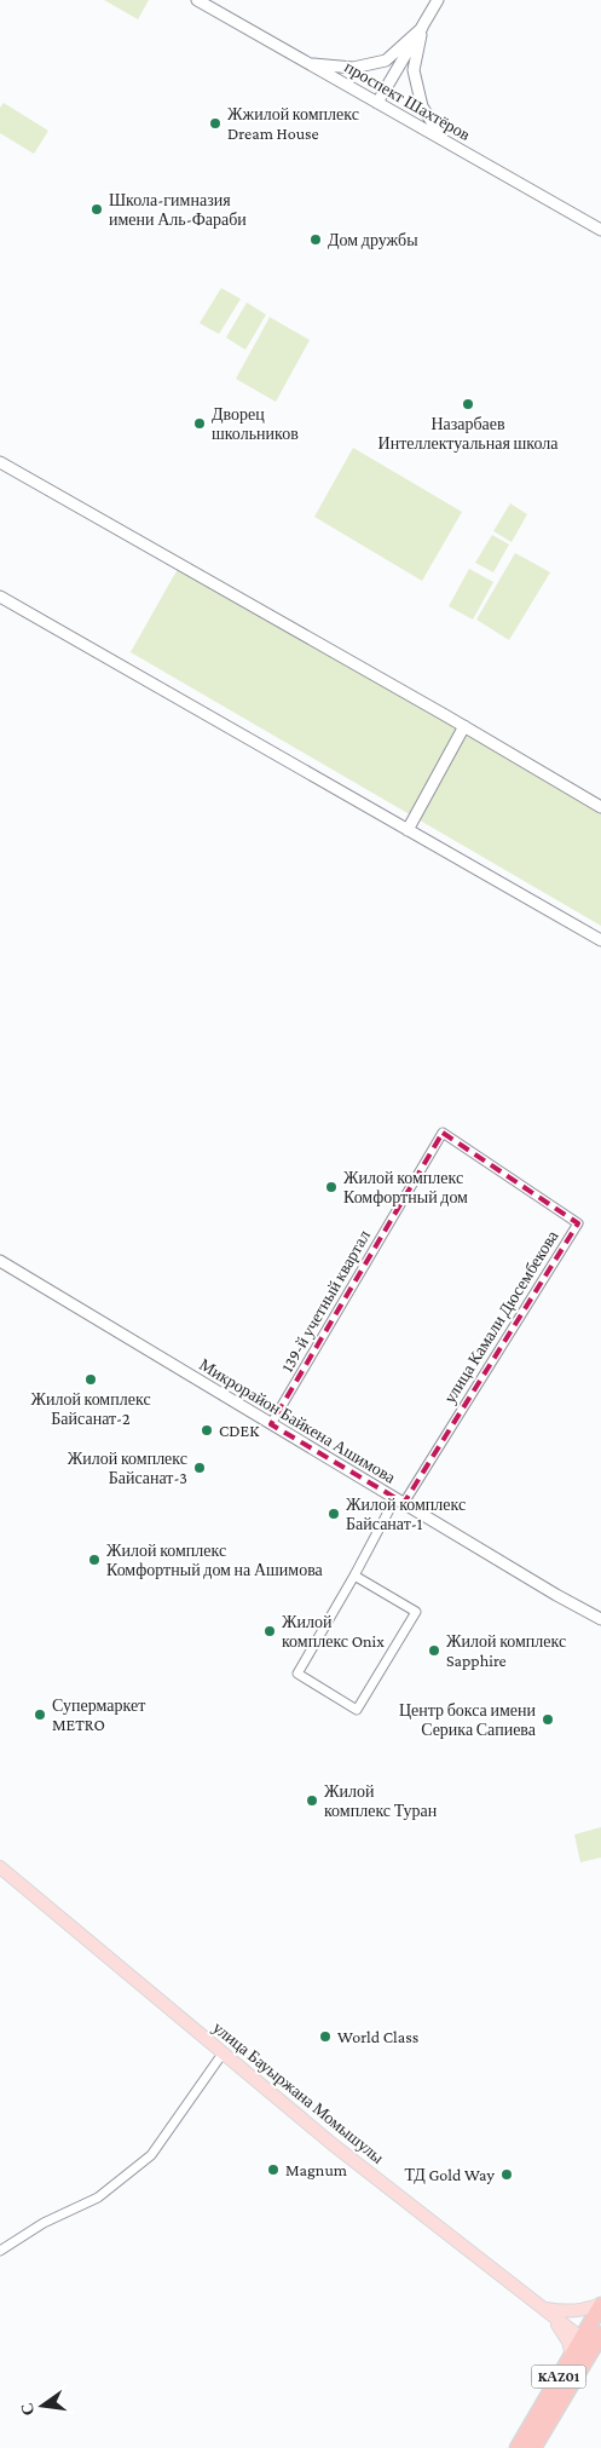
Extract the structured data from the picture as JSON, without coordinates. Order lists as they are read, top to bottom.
{
  "streets": {
    "highway": ["KАZ01"],
    "main road": ["улица Бауыржана Момышулы"],
    "street": [
      "проспект Шахтёров",
      "139-й учетный квартал",
      "улица Камали Дюсембекова",
      "Микрорайон Байкена Ашимова"
    ]
  },
  "crossings": [
    ["139-й учетный квартал", "улица Камали Дюсембекова"],
    ["139-й учетный квартал", "Микрорайон Байкена Ашимова"],
    ["улица Камали Дюсембекова", "Микрорайон Байкена Ашимова"],
    ["улица Бауыржана Момышулы", "KАZ01"]
  ],
  "places": [
    "Жжилой комплекс Dream House",
    "Школа-гимназия имени Аль-Фараби",
    "Дом дружбы",
    "Назарбаев Интеллектуальная школа",
    "Дворец школьников",
    "Жилой комплекс Комфортный дом",
    "Жилой комплекс Байсанат-2",
    "CDEK",
    "Жилой комплекс Байсанат-3",
    "Жилой комплекс Байсанат-1",
    "Жилой комплекс Комфортный дом на Ашимова",
    "Жилой комплекс Onix",
    "Жилой комплекс Sapphire",
    "Супермаркет METRO",
    "Центр бокса имени Серика Сапиева",
    "Жилой комплекс Туран",
    "World Class",
    "Magnum",
    "ТД Gold Way"
  ],
  "north": "left"
}
